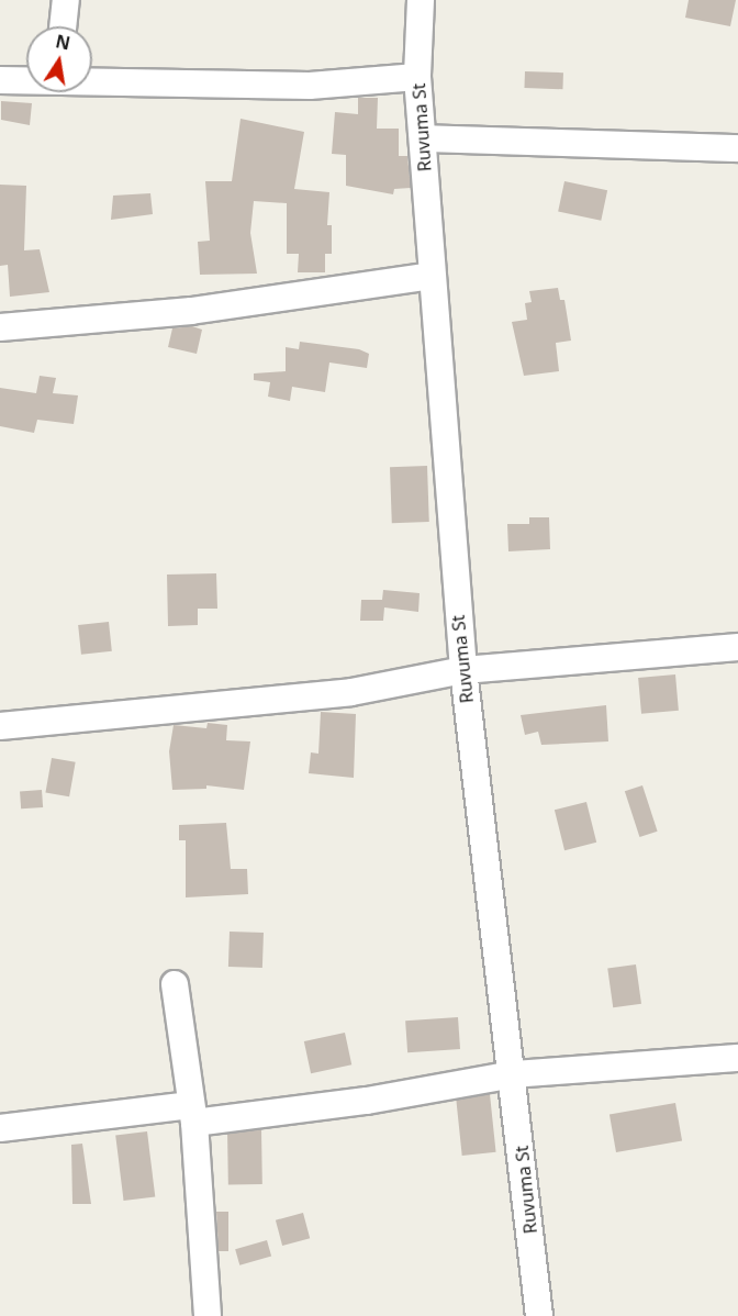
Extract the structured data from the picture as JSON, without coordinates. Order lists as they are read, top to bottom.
{
  "streets": {
    "street": ["Ruvuma St"]
  },
  "north": "top"
}
